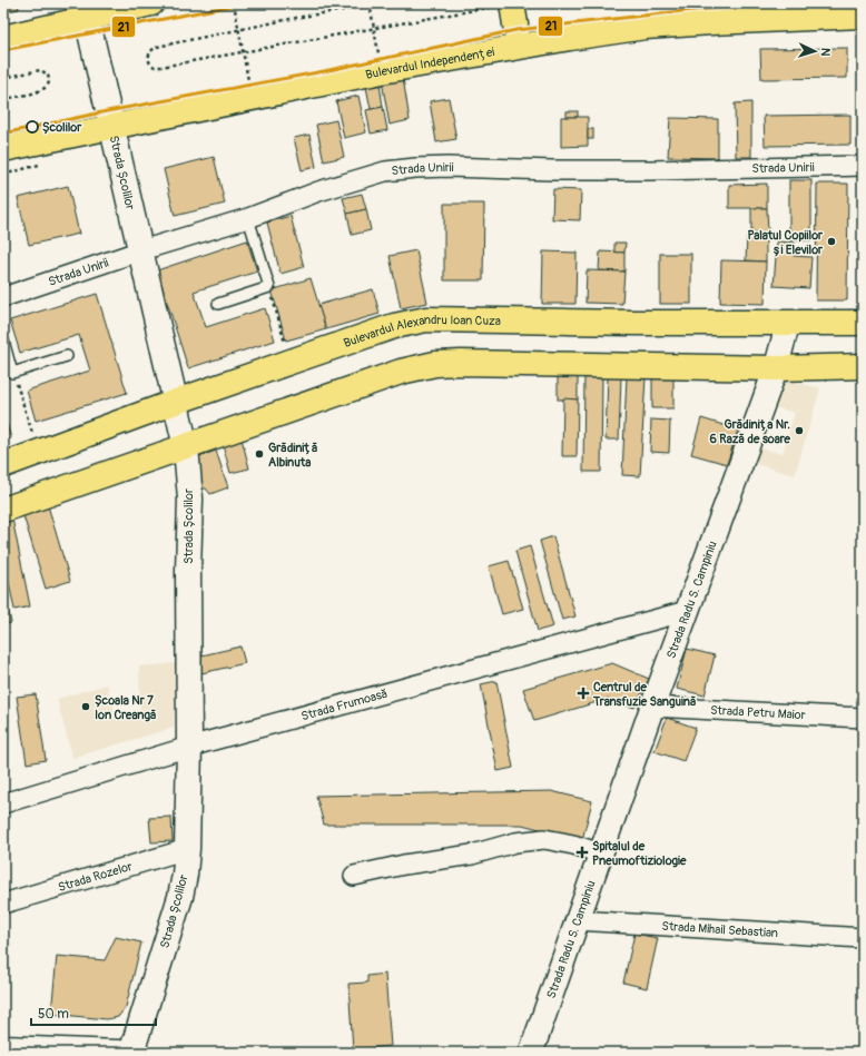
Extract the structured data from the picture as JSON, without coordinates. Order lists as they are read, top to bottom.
{
  "streets": {
    "main road": ["Bulevardul Independenței", "Strada Școlilor", "Bulevardul Alexandru Ioan Cuza"],
    "street": [
      "Strada Unirii",
      "Strada Radu S. Campiniu",
      "Strada Frumoasă",
      "Strada Petru Maior",
      "Strada Rozelor",
      "Strada Mihail Sebastian"
    ]
  },
  "crossings": [
    ["Bulevardul Independenței", "Strada Școlilor"],
    ["Strada Unirii", "Strada Școlilor"],
    ["Strada Școlilor", "Bulevardul Alexandru Ioan Cuza"],
    ["Strada Școlilor", "Strada Frumoasă"],
    ["Strada Școlilor", "Strada Rozelor"],
    ["Bulevardul Alexandru Ioan Cuza", "Strada Radu S. Campiniu"],
    ["Strada Radu S. Campiniu", "Strada Frumoasă"],
    ["Strada Radu S. Campiniu", "Strada Petru Maior"],
    ["Strada Radu S. Campiniu", "Strada Mihail Sebastian"]
  ],
  "places": {
    "other": [
      "Școlilor",
      "Palatul Copiilor și Elevilor",
      "Grădinița Nr. 6 Rază de soare",
      "Grădiniță Albinuta",
      "Școala Nr 7 Ion Creangă"
    ],
    "health": ["Centrul de Transfuzie Sanguină", "Spitalul de Pneumoftiziologie"]
  },
  "lines": ["transit line 21"],
  "scale_bar": "50 m",
  "north": "right"
}
